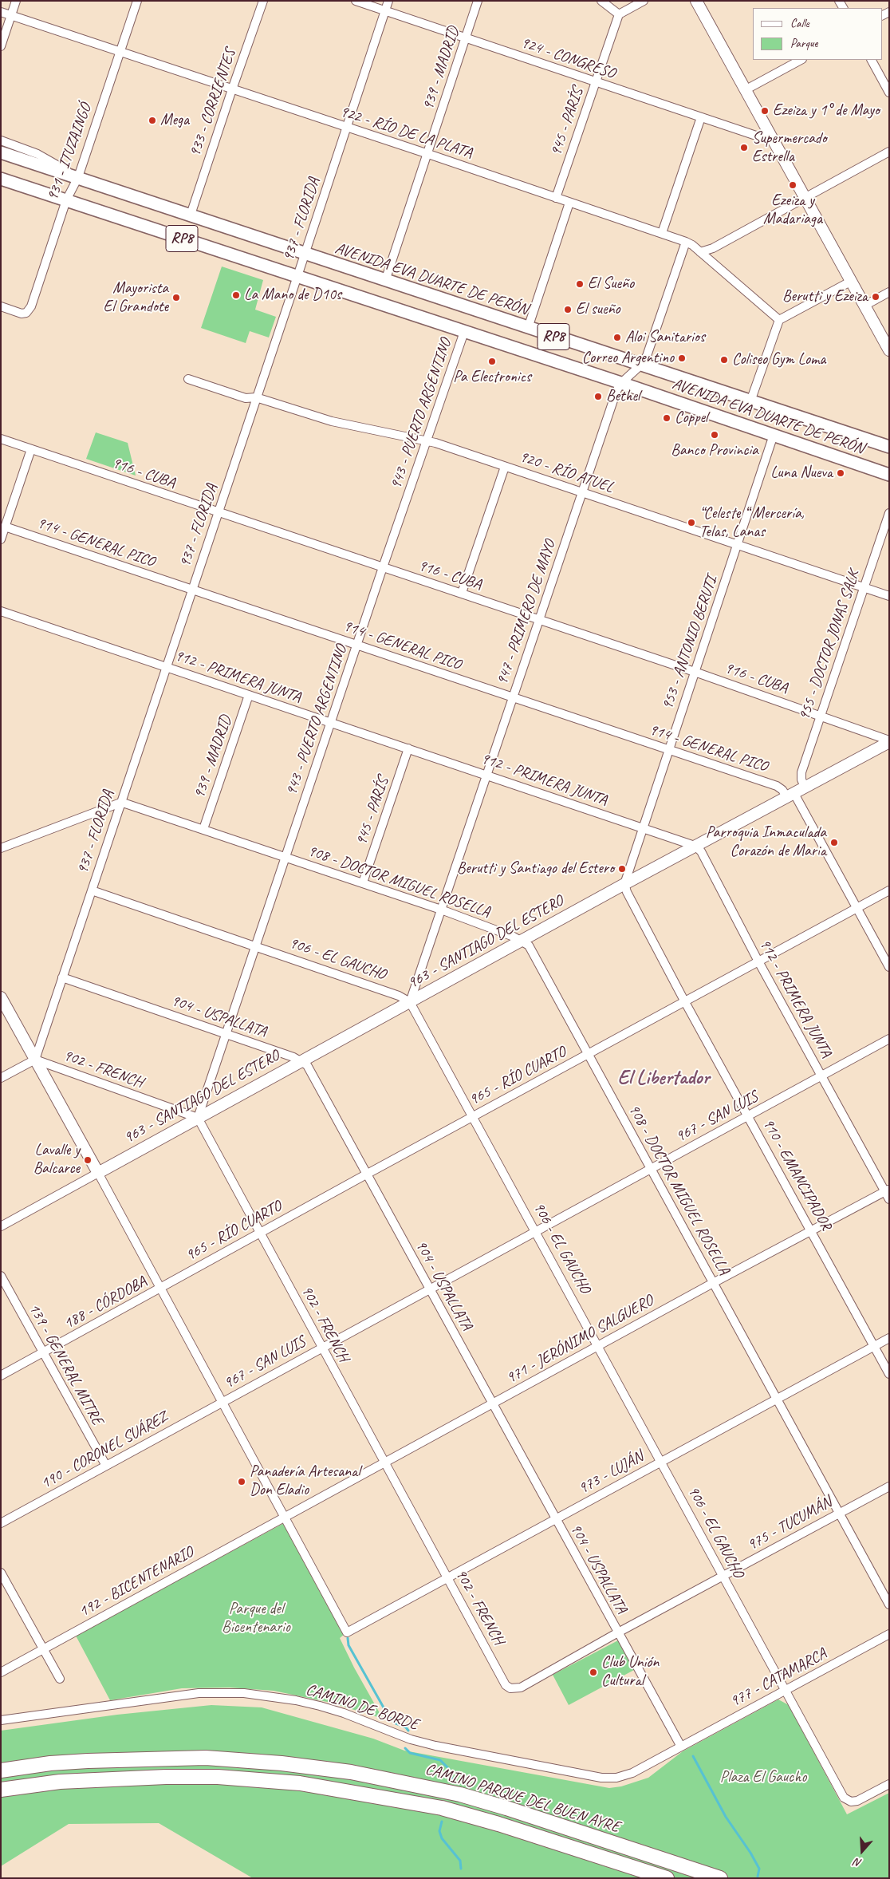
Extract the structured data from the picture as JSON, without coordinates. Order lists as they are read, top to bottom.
{
  "streets": {
    "highway": ["CAMINO PARQUE DEL BUEN AYRE"],
    "main road": ["RP8", "AVENIDA EVA DUARTE DE PERÓN"],
    "street": [
      "924 - CONGRESO",
      "939 - MADRID",
      "933 - CORRIENTES",
      "945 - PARÍS",
      "922 - RÍO DE LA PLATA",
      "931 - ITUZAINGÓ",
      "937 - FLORIDA",
      "943 - PUERTO ARGENTINO",
      "920 - RÍO ATUEL",
      "916 - CUBA",
      "914 - GENERAL PICO",
      "947 - PRIMERO DE MAYO",
      "953 - ANTONIO BERUTI",
      "955 - DOCTOR JONAS SALK",
      "912 - PRIMERA JUNTA",
      "908 - DOCTOR MIGUEL ROSELLA",
      "963 - SANTIAGO DEL ESTERO",
      "906 - EL GAUCHO",
      "904 - USPALLATA",
      "902 - FRENCH",
      "965 - RÍO CUARTO",
      "967 - SAN LUIS",
      "910 - EMANCIPADOR",
      "188 - CÓRDOBA",
      "971 - JERÓNIMO SALGUERO",
      "139 - GENERAL MITRE",
      "190 - CORONEL SUÁREZ",
      "973 - LUJÁN",
      "975 - TUCUMÁN",
      "192 - BICENTENARIO",
      "977 - CATAMARCA",
      "CAMINO DE BORDE"
    ]
  },
  "crossings": [
    ["924 - CONGRESO", "939 - MADRID"],
    ["924 - CONGRESO", "945 - PARÍS"],
    ["924 - CONGRESO", "937 - FLORIDA"],
    ["939 - MADRID", "922 - RÍO DE LA PLATA"],
    ["939 - MADRID", "AVENIDA EVA DUARTE DE PERÓN"],
    ["939 - MADRID", "912 - PRIMERA JUNTA"],
    ["939 - MADRID", "908 - DOCTOR MIGUEL ROSELLA"],
    ["933 - CORRIENTES", "922 - RÍO DE LA PLATA"],
    ["933 - CORRIENTES", "AVENIDA EVA DUARTE DE PERÓN"],
    ["945 - PARÍS", "922 - RÍO DE LA PLATA"],
    ["945 - PARÍS", "912 - PRIMERA JUNTA"],
    ["945 - PARÍS", "908 - DOCTOR MIGUEL ROSELLA"],
    ["922 - RÍO DE LA PLATA", "931 - ITUZAINGÓ"],
    ["922 - RÍO DE LA PLATA", "937 - FLORIDA"],
    ["922 - RÍO DE LA PLATA", "947 - PRIMERO DE MAYO"],
    ["931 - ITUZAINGÓ", "AVENIDA EVA DUARTE DE PERÓN"],
    ["937 - FLORIDA", "AVENIDA EVA DUARTE DE PERÓN"],
    ["937 - FLORIDA", "920 - RÍO ATUEL"],
    ["937 - FLORIDA", "916 - CUBA"],
    ["937 - FLORIDA", "914 - GENERAL PICO"],
    ["937 - FLORIDA", "912 - PRIMERA JUNTA"],
    ["937 - FLORIDA", "908 - DOCTOR MIGUEL ROSELLA"],
    ["937 - FLORIDA", "906 - EL GAUCHO"],
    ["937 - FLORIDA", "904 - USPALLATA"],
    ["937 - FLORIDA", "902 - FRENCH"],
    ["AVENIDA EVA DUARTE DE PERÓN", "943 - PUERTO ARGENTINO"],
    ["AVENIDA EVA DUARTE DE PERÓN", "947 - PRIMERO DE MAYO"],
    ["AVENIDA EVA DUARTE DE PERÓN", "953 - ANTONIO BERUTI"],
    ["943 - PUERTO ARGENTINO", "920 - RÍO ATUEL"],
    ["943 - PUERTO ARGENTINO", "916 - CUBA"],
    ["943 - PUERTO ARGENTINO", "914 - GENERAL PICO"],
    ["943 - PUERTO ARGENTINO", "912 - PRIMERA JUNTA"],
    ["943 - PUERTO ARGENTINO", "908 - DOCTOR MIGUEL ROSELLA"],
    ["943 - PUERTO ARGENTINO", "963 - SANTIAGO DEL ESTERO"],
    ["943 - PUERTO ARGENTINO", "906 - EL GAUCHO"],
    ["943 - PUERTO ARGENTINO", "904 - USPALLATA"],
    ["943 - PUERTO ARGENTINO", "902 - FRENCH"],
    ["920 - RÍO ATUEL", "947 - PRIMERO DE MAYO"],
    ["920 - RÍO ATUEL", "953 - ANTONIO BERUTI"],
    ["920 - RÍO ATUEL", "955 - DOCTOR JONAS SALK"],
    ["916 - CUBA", "947 - PRIMERO DE MAYO"],
    ["916 - CUBA", "953 - ANTONIO BERUTI"],
    ["916 - CUBA", "955 - DOCTOR JONAS SALK"],
    ["916 - CUBA", "963 - SANTIAGO DEL ESTERO"],
    ["914 - GENERAL PICO", "947 - PRIMERO DE MAYO"],
    ["914 - GENERAL PICO", "953 - ANTONIO BERUTI"],
    ["914 - GENERAL PICO", "963 - SANTIAGO DEL ESTERO"],
    ["914 - GENERAL PICO", "965 - RÍO CUARTO"],
    ["947 - PRIMERO DE MAYO", "912 - PRIMERA JUNTA"],
    ["947 - PRIMERO DE MAYO", "908 - DOCTOR MIGUEL ROSELLA"],
    ["947 - PRIMERO DE MAYO", "963 - SANTIAGO DEL ESTERO"],
    ["947 - PRIMERO DE MAYO", "906 - EL GAUCHO"],
    ["953 - ANTONIO BERUTI", "912 - PRIMERA JUNTA"],
    ["953 - ANTONIO BERUTI", "963 - SANTIAGO DEL ESTERO"],
    ["953 - ANTONIO BERUTI", "910 - EMANCIPADOR"],
    ["955 - DOCTOR JONAS SALK", "963 - SANTIAGO DEL ESTERO"],
    ["912 - PRIMERA JUNTA", "963 - SANTIAGO DEL ESTERO"],
    ["912 - PRIMERA JUNTA", "965 - RÍO CUARTO"],
    ["912 - PRIMERA JUNTA", "967 - SAN LUIS"],
    ["912 - PRIMERA JUNTA", "971 - JERÓNIMO SALGUERO"],
    ["908 - DOCTOR MIGUEL ROSELLA", "963 - SANTIAGO DEL ESTERO"],
    ["908 - DOCTOR MIGUEL ROSELLA", "965 - RÍO CUARTO"],
    ["908 - DOCTOR MIGUEL ROSELLA", "967 - SAN LUIS"],
    ["908 - DOCTOR MIGUEL ROSELLA", "971 - JERÓNIMO SALGUERO"],
    ["908 - DOCTOR MIGUEL ROSELLA", "973 - LUJÁN"],
    ["908 - DOCTOR MIGUEL ROSELLA", "975 - TUCUMÁN"],
    ["963 - SANTIAGO DEL ESTERO", "906 - EL GAUCHO"],
    ["963 - SANTIAGO DEL ESTERO", "904 - USPALLATA"],
    ["963 - SANTIAGO DEL ESTERO", "902 - FRENCH"],
    ["963 - SANTIAGO DEL ESTERO", "910 - EMANCIPADOR"],
    ["906 - EL GAUCHO", "965 - RÍO CUARTO"],
    ["906 - EL GAUCHO", "967 - SAN LUIS"],
    ["906 - EL GAUCHO", "971 - JERÓNIMO SALGUERO"],
    ["906 - EL GAUCHO", "973 - LUJÁN"],
    ["906 - EL GAUCHO", "975 - TUCUMÁN"],
    ["906 - EL GAUCHO", "977 - CATAMARCA"],
    ["904 - USPALLATA", "965 - RÍO CUARTO"],
    ["904 - USPALLATA", "967 - SAN LUIS"],
    ["904 - USPALLATA", "971 - JERÓNIMO SALGUERO"],
    ["904 - USPALLATA", "973 - LUJÁN"],
    ["904 - USPALLATA", "975 - TUCUMÁN"],
    ["904 - USPALLATA", "977 - CATAMARCA"],
    ["904 - USPALLATA", "CAMINO DE BORDE"],
    ["902 - FRENCH", "965 - RÍO CUARTO"],
    ["902 - FRENCH", "967 - SAN LUIS"],
    ["902 - FRENCH", "971 - JERÓNIMO SALGUERO"],
    ["902 - FRENCH", "973 - LUJÁN"],
    ["902 - FRENCH", "975 - TUCUMÁN"],
    ["965 - RÍO CUARTO", "910 - EMANCIPADOR"],
    ["965 - RÍO CUARTO", "188 - CÓRDOBA"],
    ["967 - SAN LUIS", "910 - EMANCIPADOR"],
    ["967 - SAN LUIS", "190 - CORONEL SUÁREZ"],
    ["910 - EMANCIPADOR", "971 - JERÓNIMO SALGUERO"],
    ["910 - EMANCIPADOR", "973 - LUJÁN"],
    ["188 - CÓRDOBA", "139 - GENERAL MITRE"],
    ["971 - JERÓNIMO SALGUERO", "973 - LUJÁN"],
    ["971 - JERÓNIMO SALGUERO", "192 - BICENTENARIO"],
    ["139 - GENERAL MITRE", "190 - CORONEL SUÁREZ"],
    ["973 - LUJÁN", "192 - BICENTENARIO"],
    ["977 - CATAMARCA", "CAMINO DE BORDE"]
  ],
  "districts": ["El Libertador"],
  "parks": ["Parque del Bicentenario", "Plaza El Gaucho"],
  "places": [
    "Ezeiza y 1° de Mayo",
    "Mega",
    "Supermercado Estrella",
    "Ezeiza y Madariaga",
    "El Sueño",
    "La Mano de D10s",
    "Berutti y Ezeiza",
    "Mayorista El Grandote",
    "El sueño",
    "Aloi Sanitarios",
    "Correo Argentino",
    "Coliseo Gym Loma",
    "Pa Electronics",
    "Bethel",
    "Coppel",
    "Banco Provincia",
    "Luna Nueva",
    "“Celeste “ Mercería, Telas, Lanas",
    "Parroquia Inmaculada Corazón de Maria",
    "Berutti y Santiago del Estero",
    "Lavalle y Balcarce",
    "Panadería Artesanal Don Eladio",
    "Club Unión Cultural"
  ],
  "legend": ["Calle", "Parque"],
  "north": "bottom"
}
